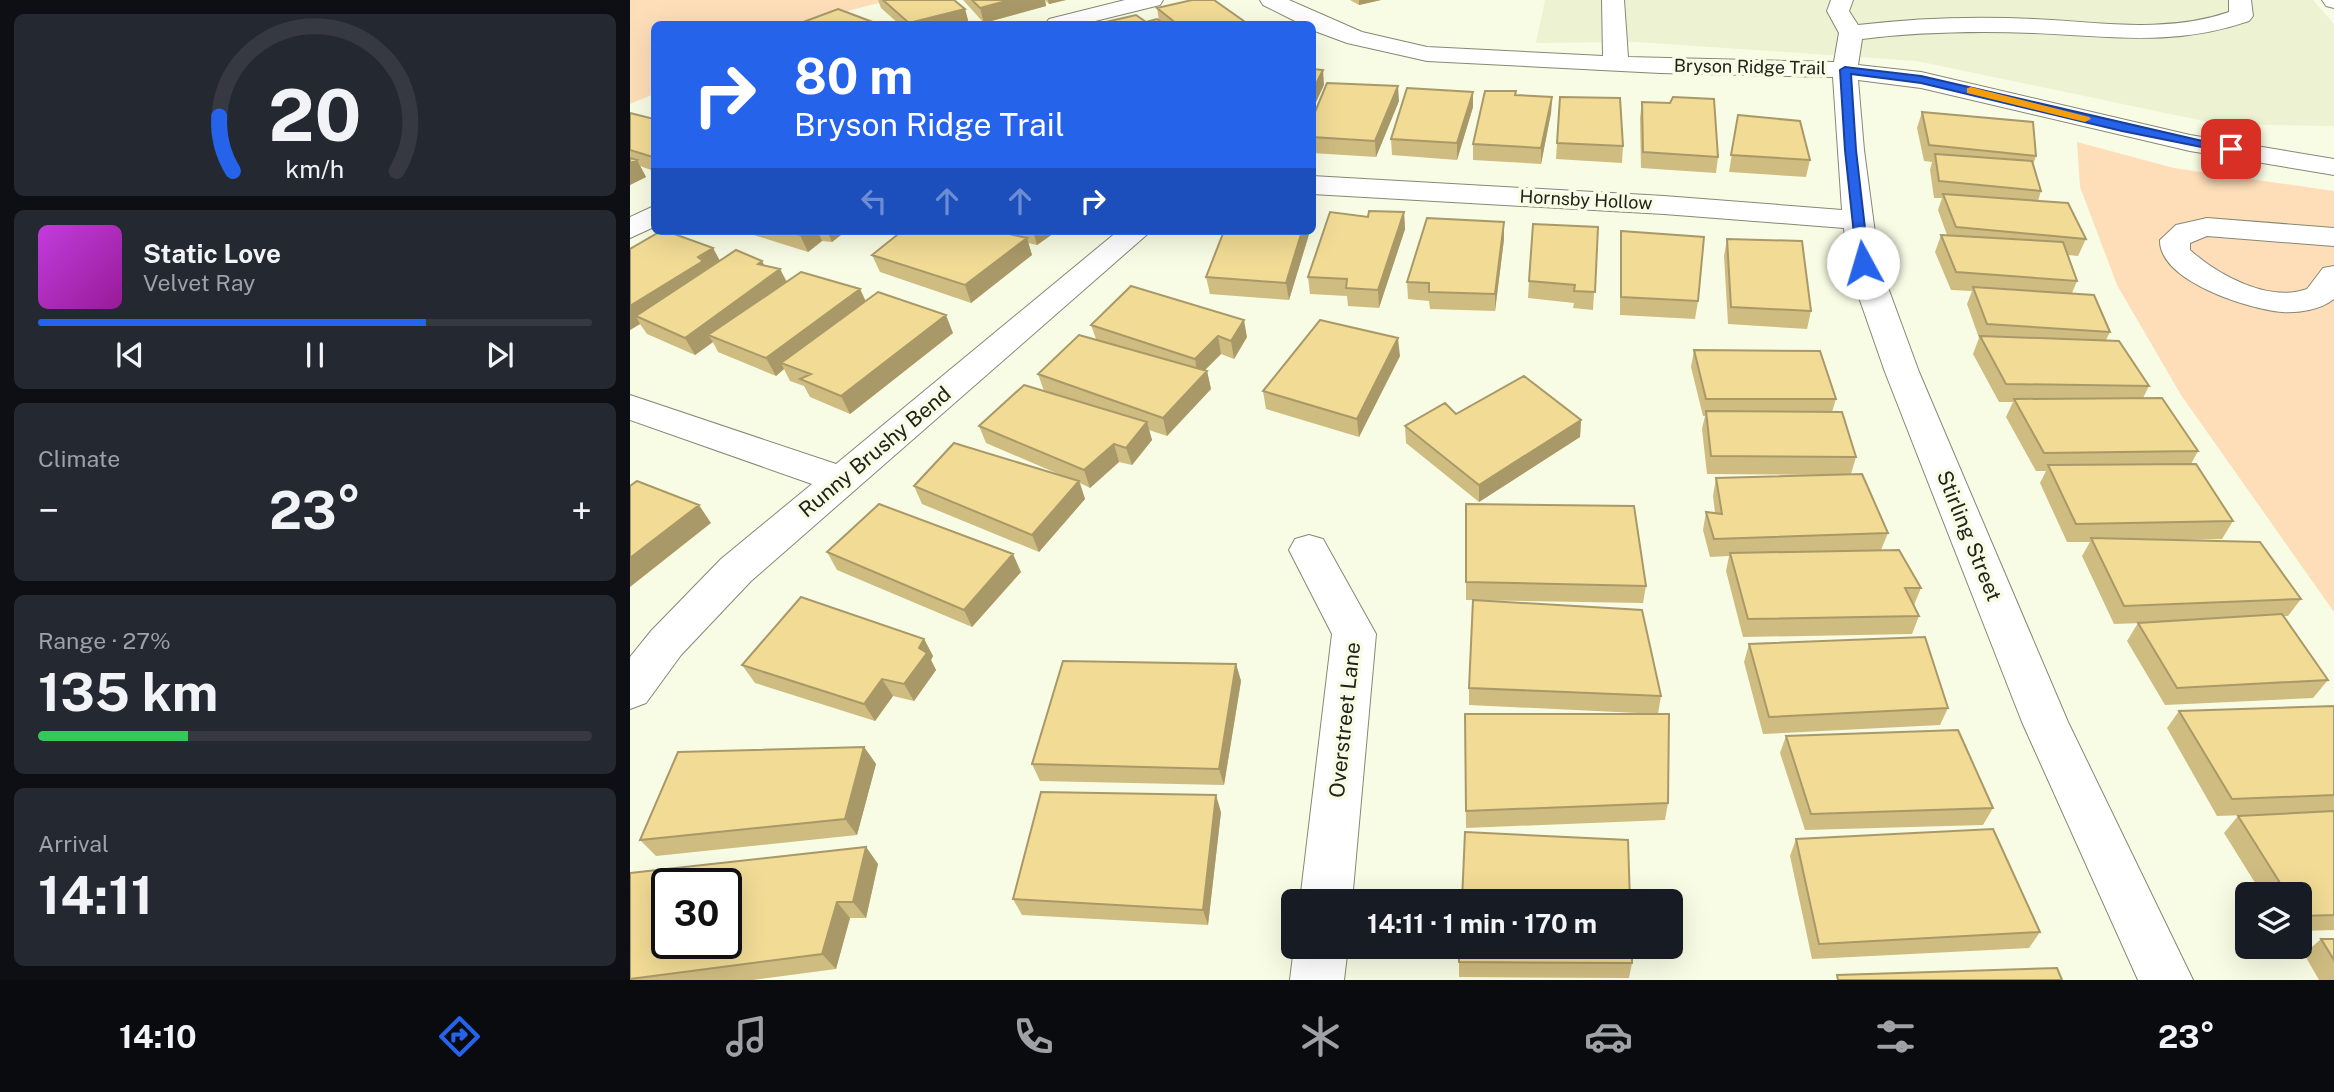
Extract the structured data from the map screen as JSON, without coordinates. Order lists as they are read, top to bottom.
{
  "streets": {
    "street": [
      "Bryson Ridge Trail",
      "Hornsby Hollow",
      "Runny Brushy Bend",
      "Stirling Street",
      "Overstreet Lane"
    ]
  },
  "crossings": [
    ["Bryson Ridge Trail", "Stirling Street"],
    ["Hornsby Hollow", "Stirling Street"]
  ],
  "page": {
    "turn": ["80 m", "Bryson Ridge Trail"],
    "song": ["Static Love", "Velvet Ray"],
    "tile": [
      "Climate",
      ["Range · 27%", "135 km"],
      ["Arrival", "14:11"]
    ],
    "heat": ["−", "23°", "+"],
    "limit": "30",
    "trip": "14:11 · 1 min · 170 m",
    "tabs": ["14:10", "23°"],
    "gauge": ["20", "km/h"]
  }
}
